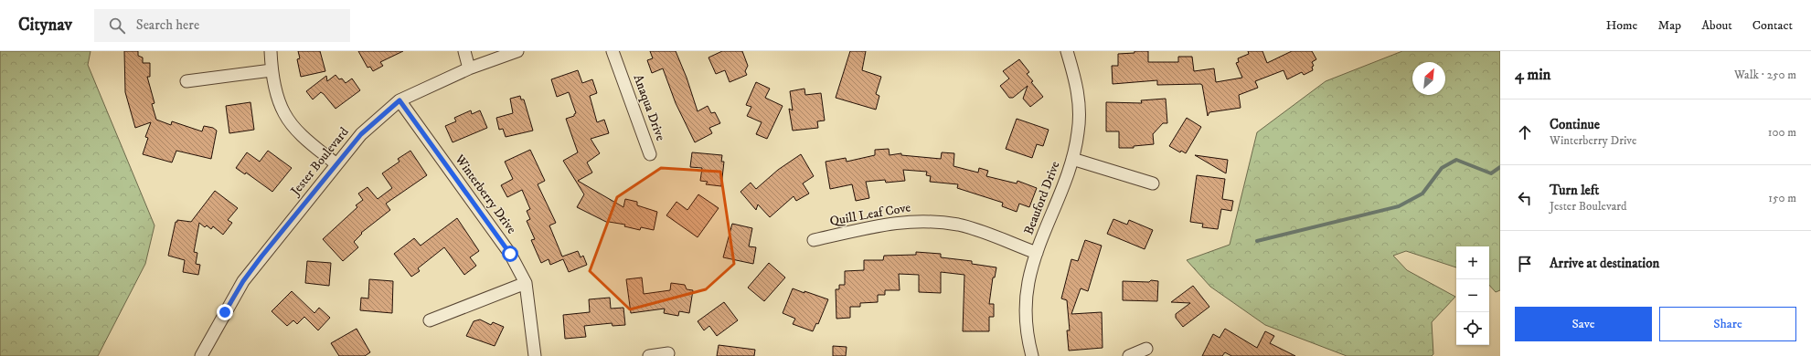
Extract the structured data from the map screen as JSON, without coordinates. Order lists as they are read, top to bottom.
{
  "streets": {
    "street": [
      "Anaqua Drive",
      "Jester Boulevard",
      "Winterberry Drive",
      "Beauford Drive",
      "Quill Leaf Cove"
    ]
  },
  "crossings": [
    ["Jester Boulevard", "Winterberry Drive"],
    ["Beauford Drive", "Quill Leaf Cove"]
  ],
  "north": "top right",
  "page": {
    "header": "Citynav",
    "search": "Search here",
    "nav": [
      "Home",
      "Map",
      "About",
      "Contact"
    ],
    "heading": ["4 min", "Walk · 250 m"],
    "list": [
      ["Continue", "Winterberry Drive", "100 m"],
      ["Turn left", "Jester Boulevard", "150 m"],
      "Arrive at destination"
    ],
    "map_buttons": ["+", "−"],
    "buttons": ["Save", "Share"]
  }
}
